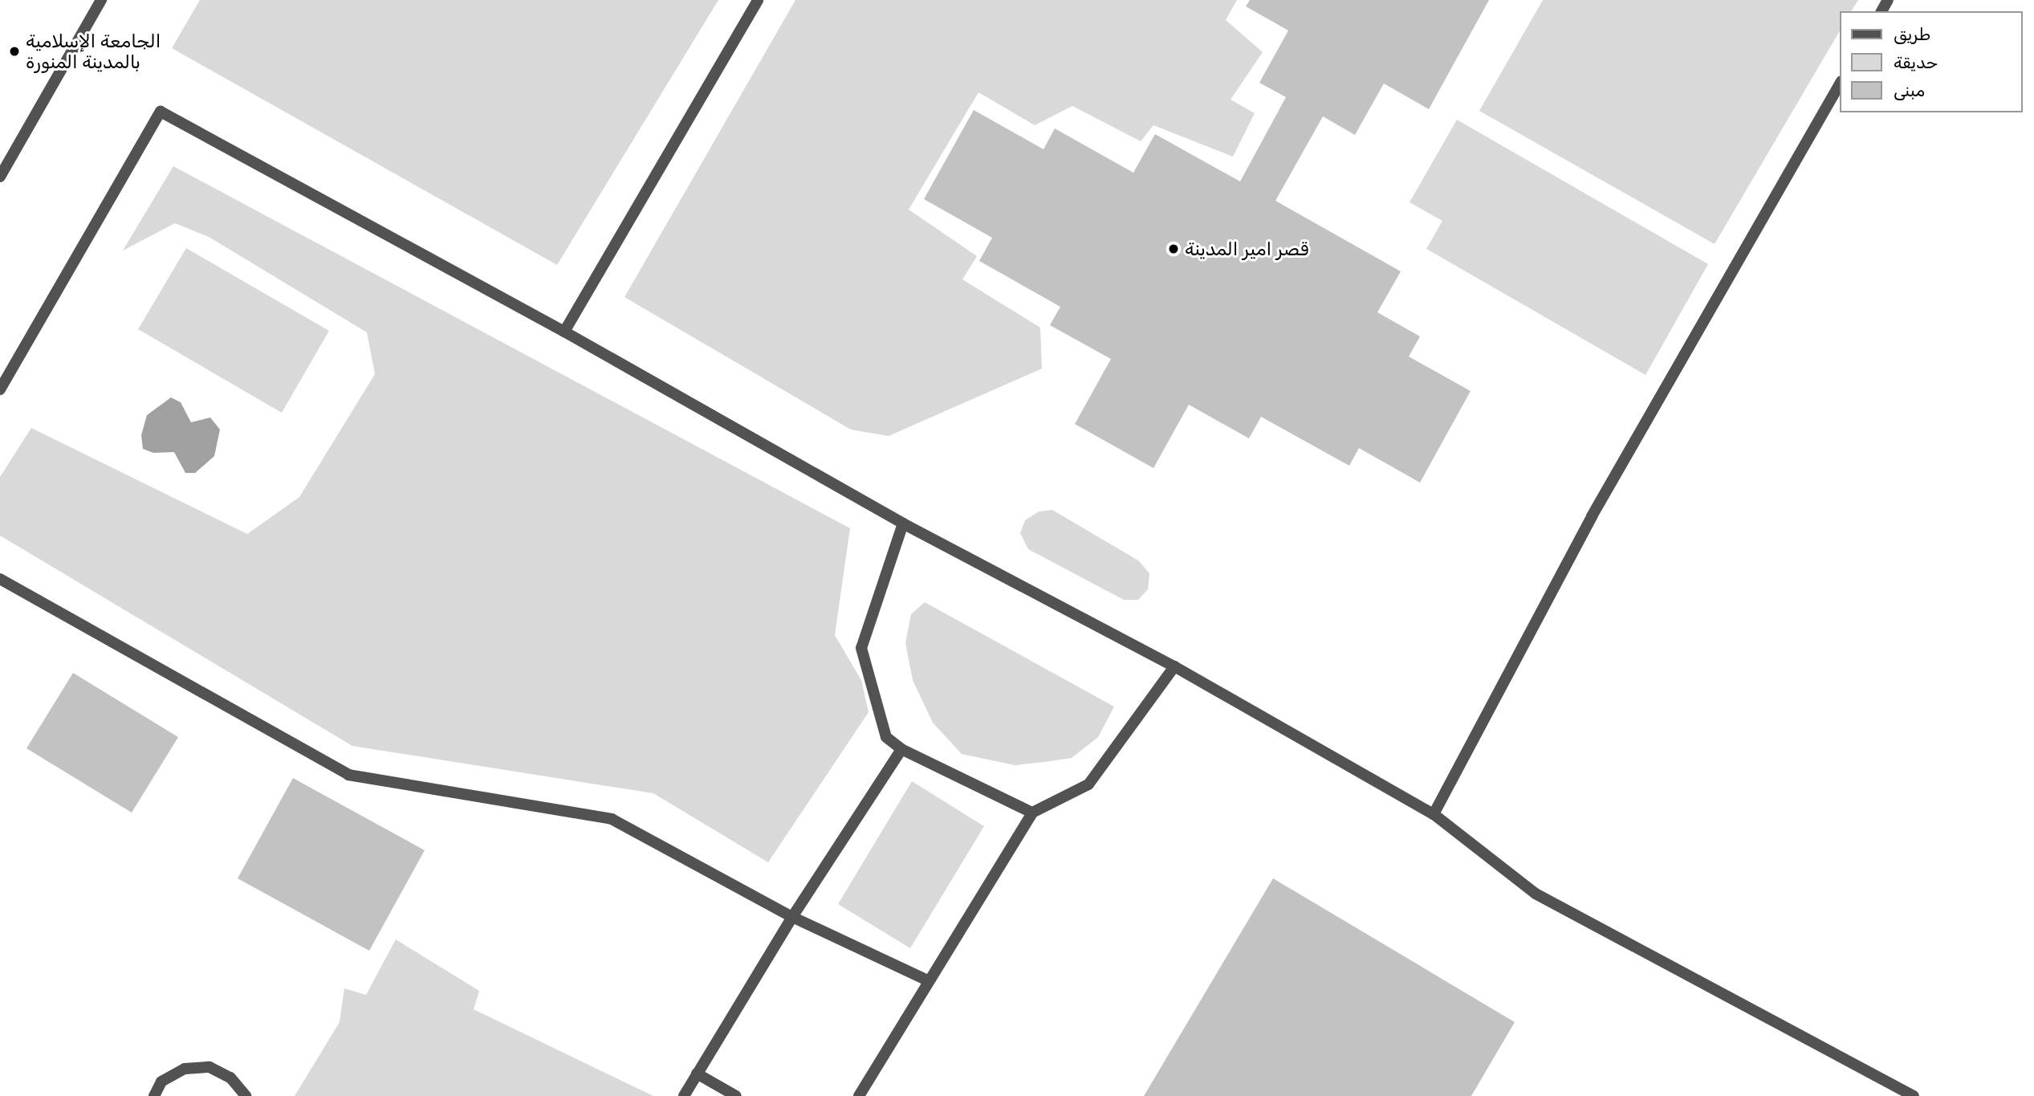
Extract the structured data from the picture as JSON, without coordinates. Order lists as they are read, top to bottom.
{
  "places": ["الجامعة الإسلامية بالمدينة المنورة", "قصر امير المدينة"],
  "legend": ["طريق", "حديقة", "مبنى"]
}
